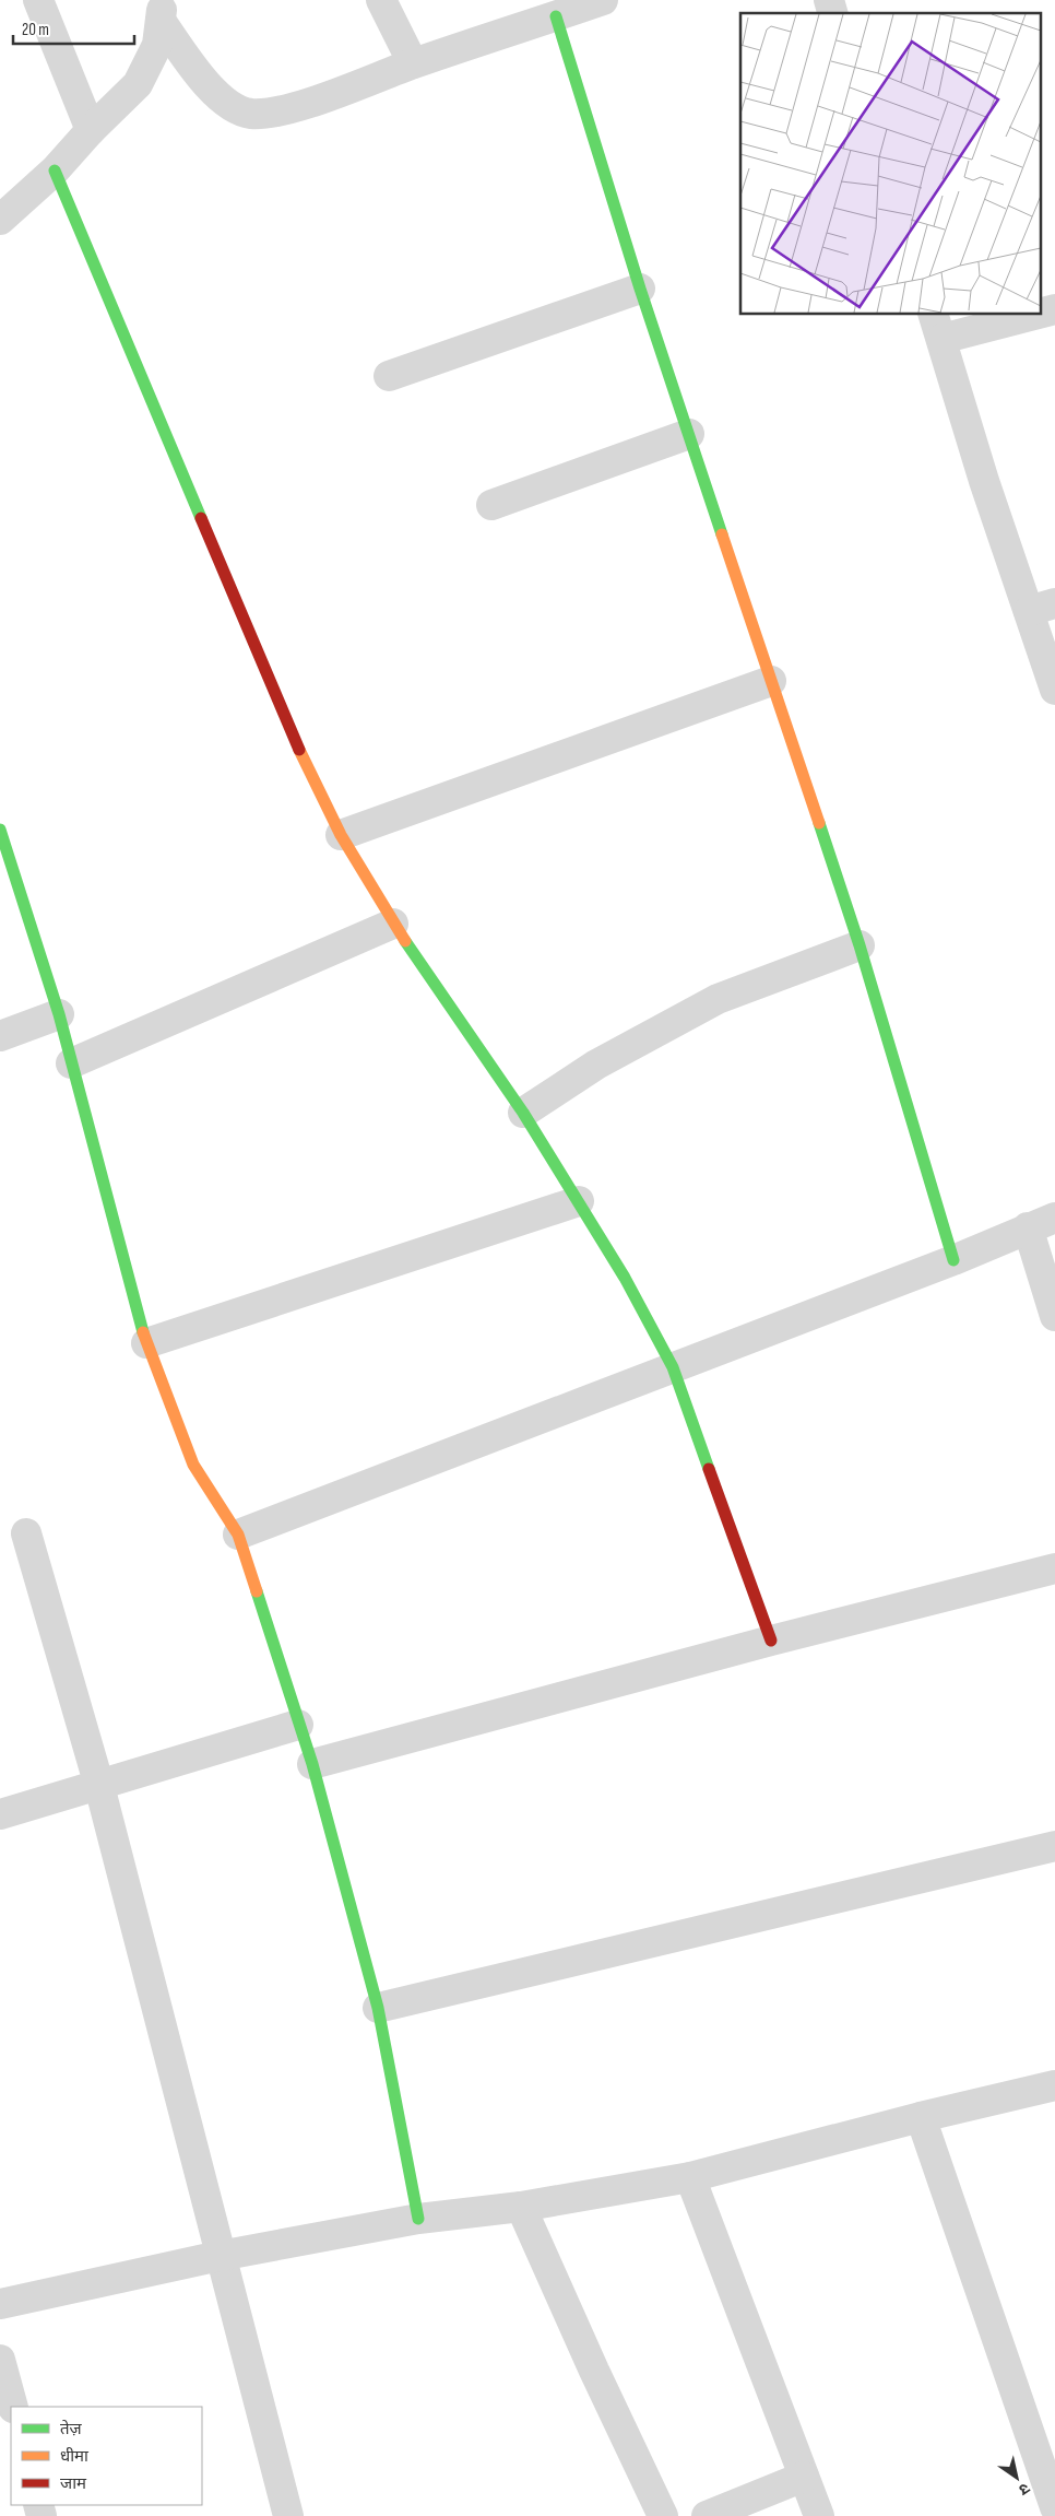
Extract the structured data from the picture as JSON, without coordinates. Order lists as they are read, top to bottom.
{
  "legend": ["तेज़", "धीमा", "जाम"],
  "scale_bar": "20 m",
  "north": "bottom right"
}
